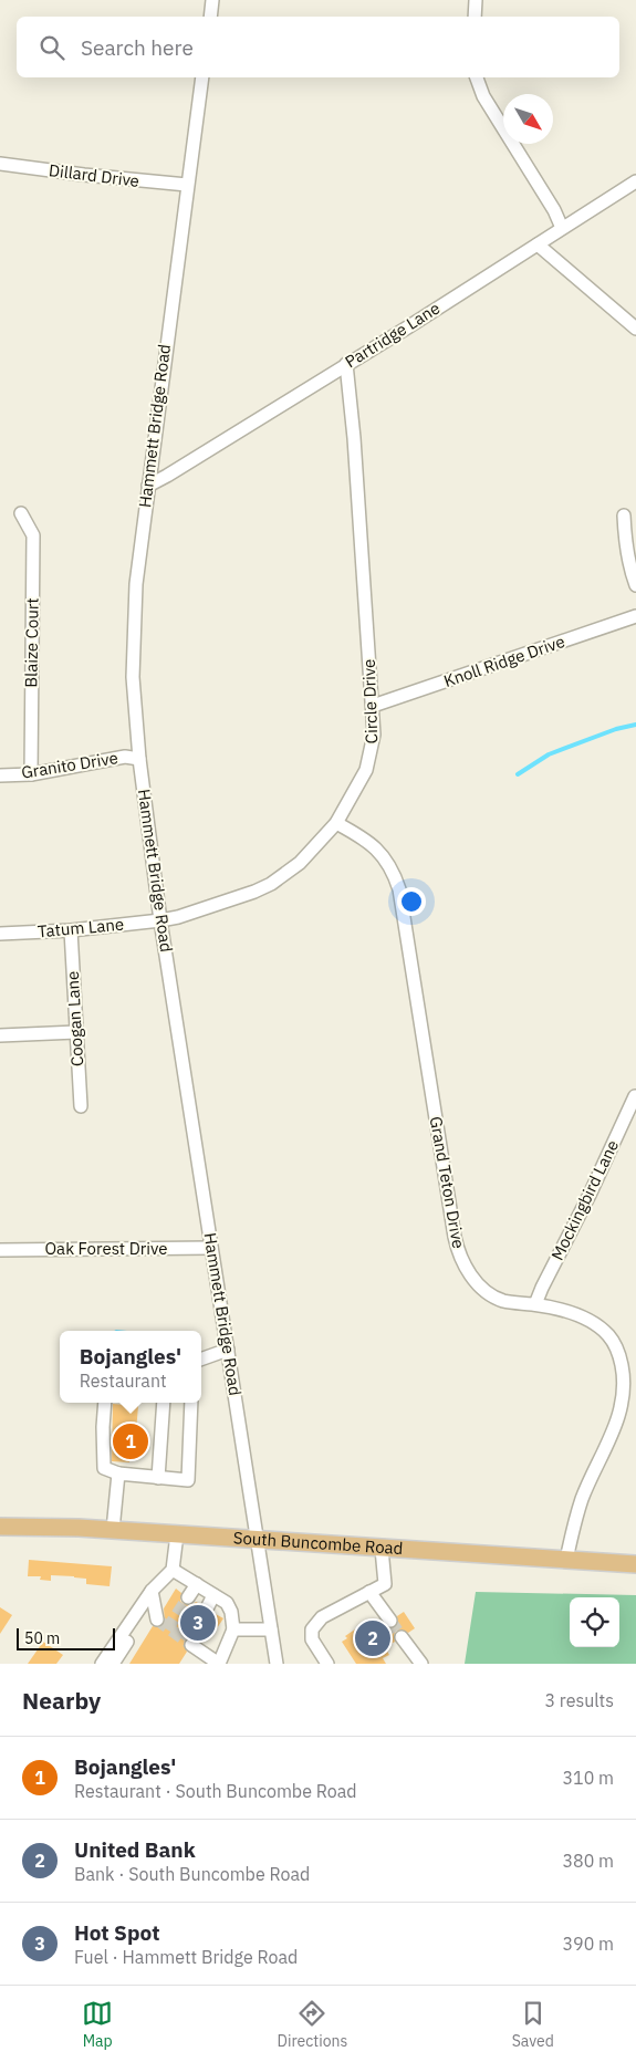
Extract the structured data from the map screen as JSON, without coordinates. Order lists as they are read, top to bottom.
{
  "streets": {
    "main road": ["South Buncombe Road"],
    "street": [
      "Dillard Drive",
      "Partridge Lane",
      "Hammett Bridge Road",
      "Blaize Court",
      "Knoll Ridge Drive",
      "Circle Drive",
      "Granito Drive",
      "Tatum Lane",
      "Coogan Lane",
      "Grand Teton Drive",
      "Mockingbird Lane",
      "Oak Forest Drive"
    ]
  },
  "crossings": [
    ["Dillard Drive", "Hammett Bridge Road"],
    ["Partridge Lane", "Hammett Bridge Road"],
    ["Partridge Lane", "Circle Drive"],
    ["Hammett Bridge Road", "Circle Drive"],
    ["Hammett Bridge Road", "Granito Drive"],
    ["Hammett Bridge Road", "Tatum Lane"],
    ["Hammett Bridge Road", "Oak Forest Drive"],
    ["Hammett Bridge Road", "South Buncombe Road"],
    ["Blaize Court", "Granito Drive"],
    ["Knoll Ridge Drive", "Circle Drive"],
    ["Circle Drive", "Tatum Lane"],
    ["Circle Drive", "Grand Teton Drive"],
    ["Tatum Lane", "Coogan Lane"],
    ["Grand Teton Drive", "Mockingbird Lane"],
    ["Grand Teton Drive", "South Buncombe Road"]
  ],
  "scale_bar": "50 m",
  "north": "bottom right",
  "page": {
    "search": "Search here",
    "popup": ["Bojangles'", "Restaurant"],
    "pins": ["1", "3", "2"],
    "scale": "50 m",
    "heading": ["Nearby", "3 results"],
    "list": [
      {
        "mark": "1",
        "name": "Bojangles'",
        "note": "Restaurant · South Buncombe Road",
        "value": "310 m"
      },
      {
        "mark": "2",
        "name": "United Bank",
        "note": "Bank · South Buncombe Road",
        "value": "380 m"
      },
      {
        "mark": "3",
        "name": "Hot Spot",
        "note": "Fuel · Hammett Bridge Road",
        "value": "390 m"
      }
    ],
    "nav": ["Map", "Directions", "Saved"]
  }
}
